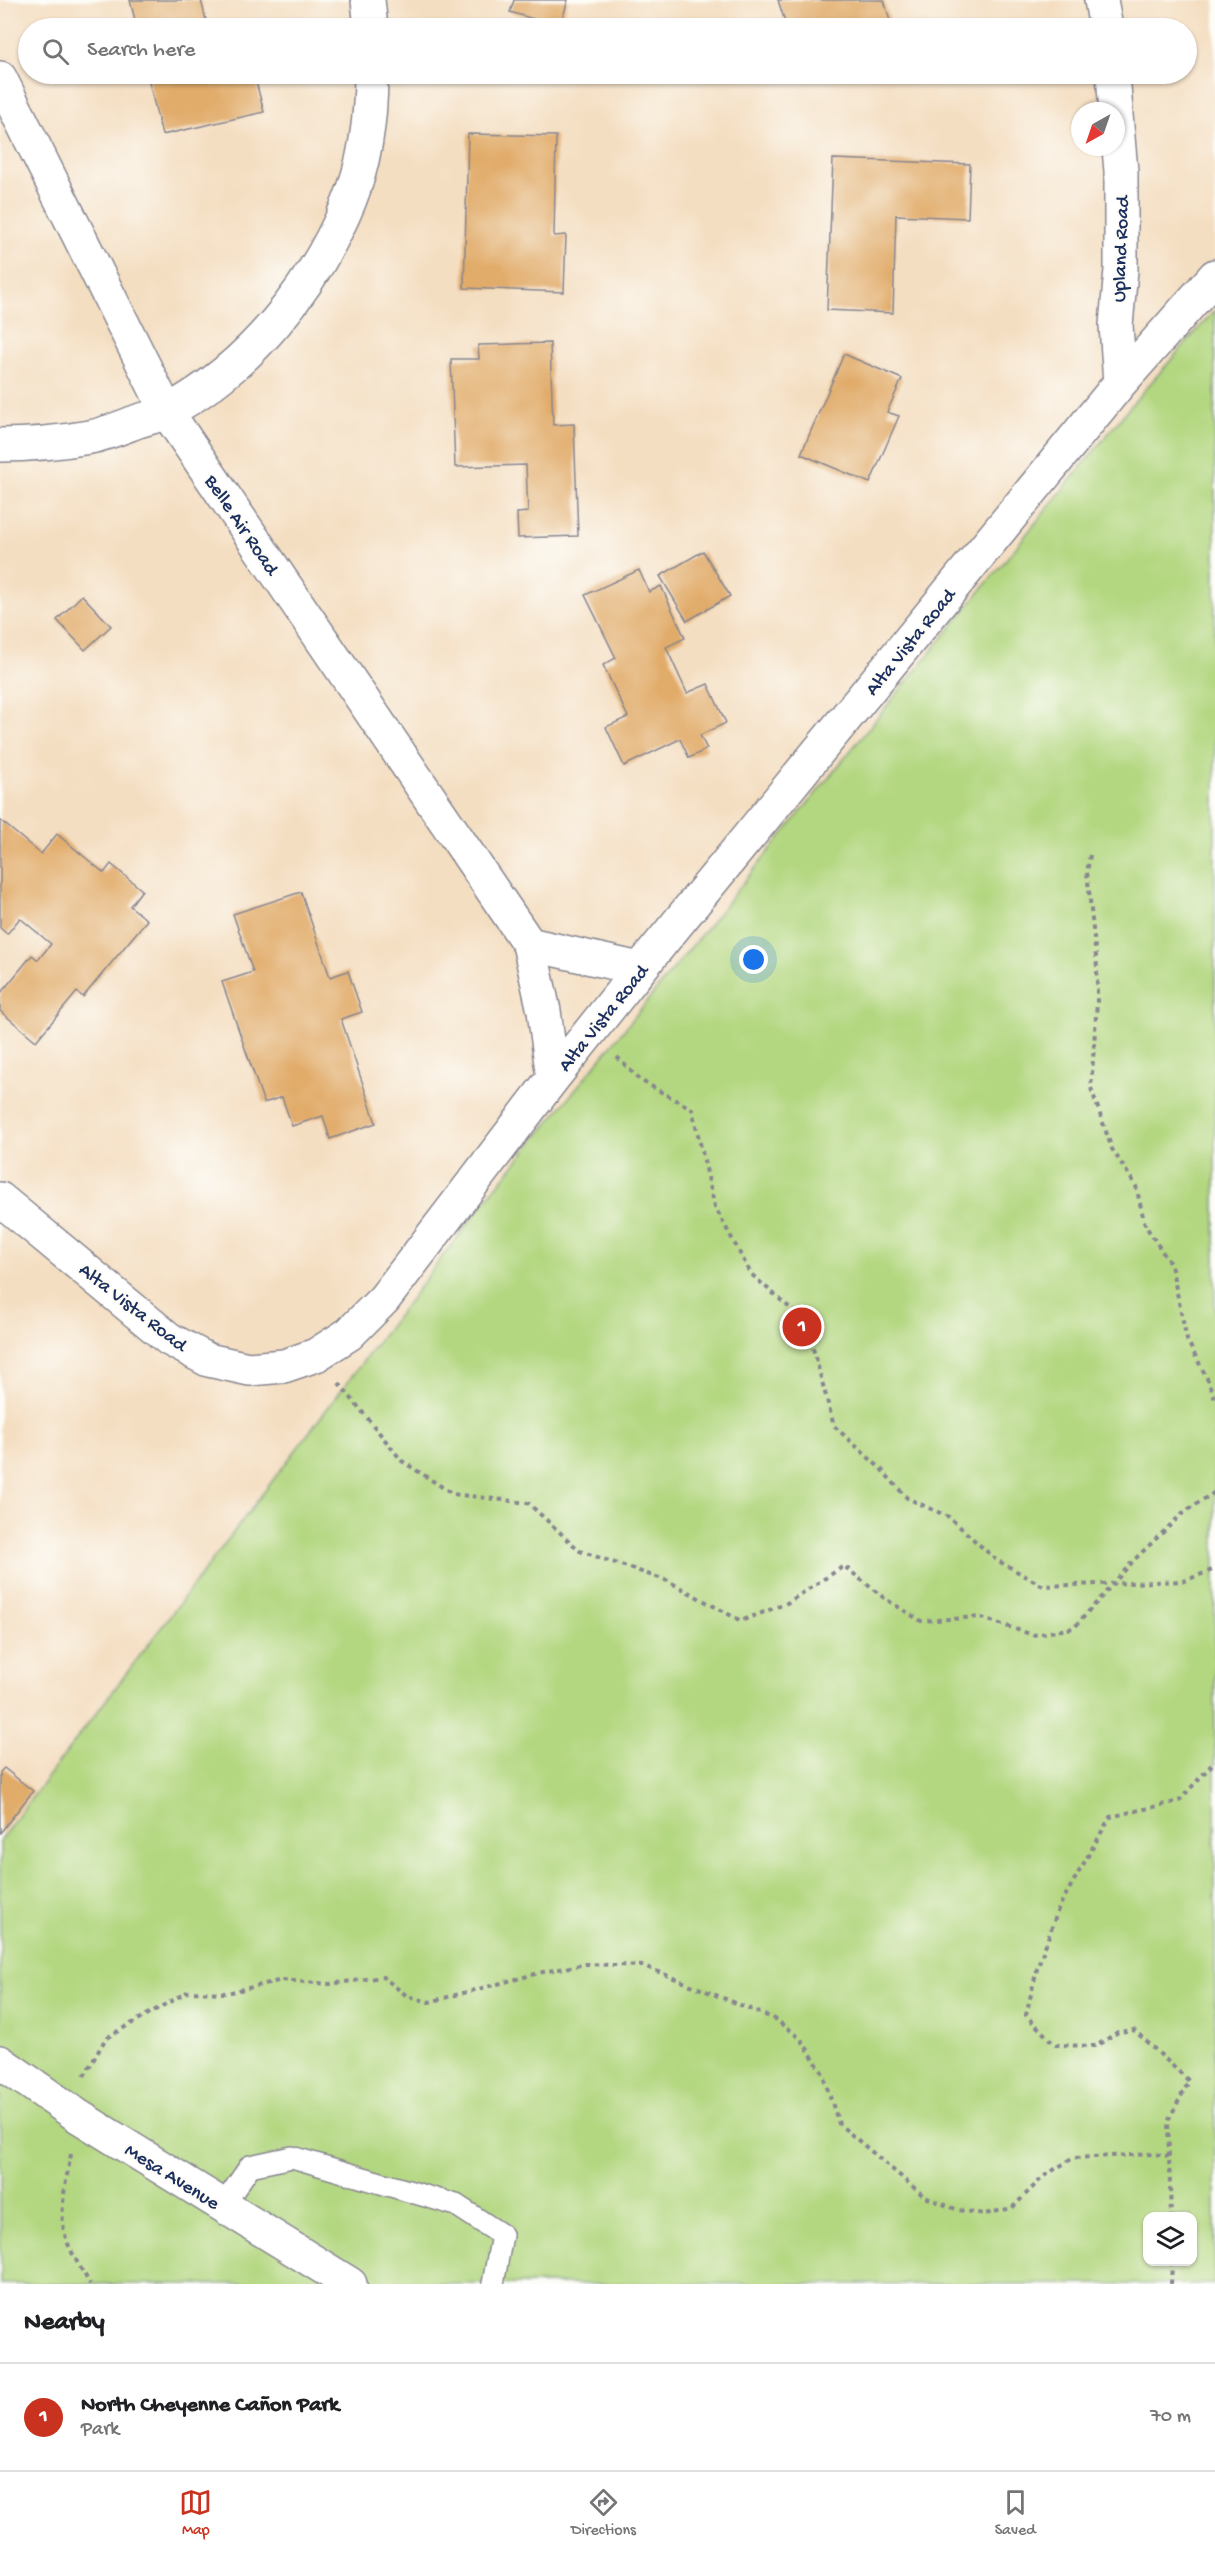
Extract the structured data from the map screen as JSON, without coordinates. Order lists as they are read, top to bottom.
{
  "streets": {
    "street": [
      "Upland Road",
      "Belle Air Road",
      "Alta Vista Road",
      "Mesa Avenue"
    ]
  },
  "crossings": [
    ["Upland Road", "Alta Vista Road"],
    ["Belle Air Road", "Alta Vista Road"]
  ],
  "north": "bottom left",
  "page": {
    "search": "Search here",
    "pins": "1",
    "heading": "Nearby",
    "list": [
      {
        "mark": "1",
        "name": "North Cheyenne Cañon Park",
        "note": "Park",
        "value": "70 m"
      }
    ],
    "nav": ["Map", "Directions", "Saved"]
  }
}
